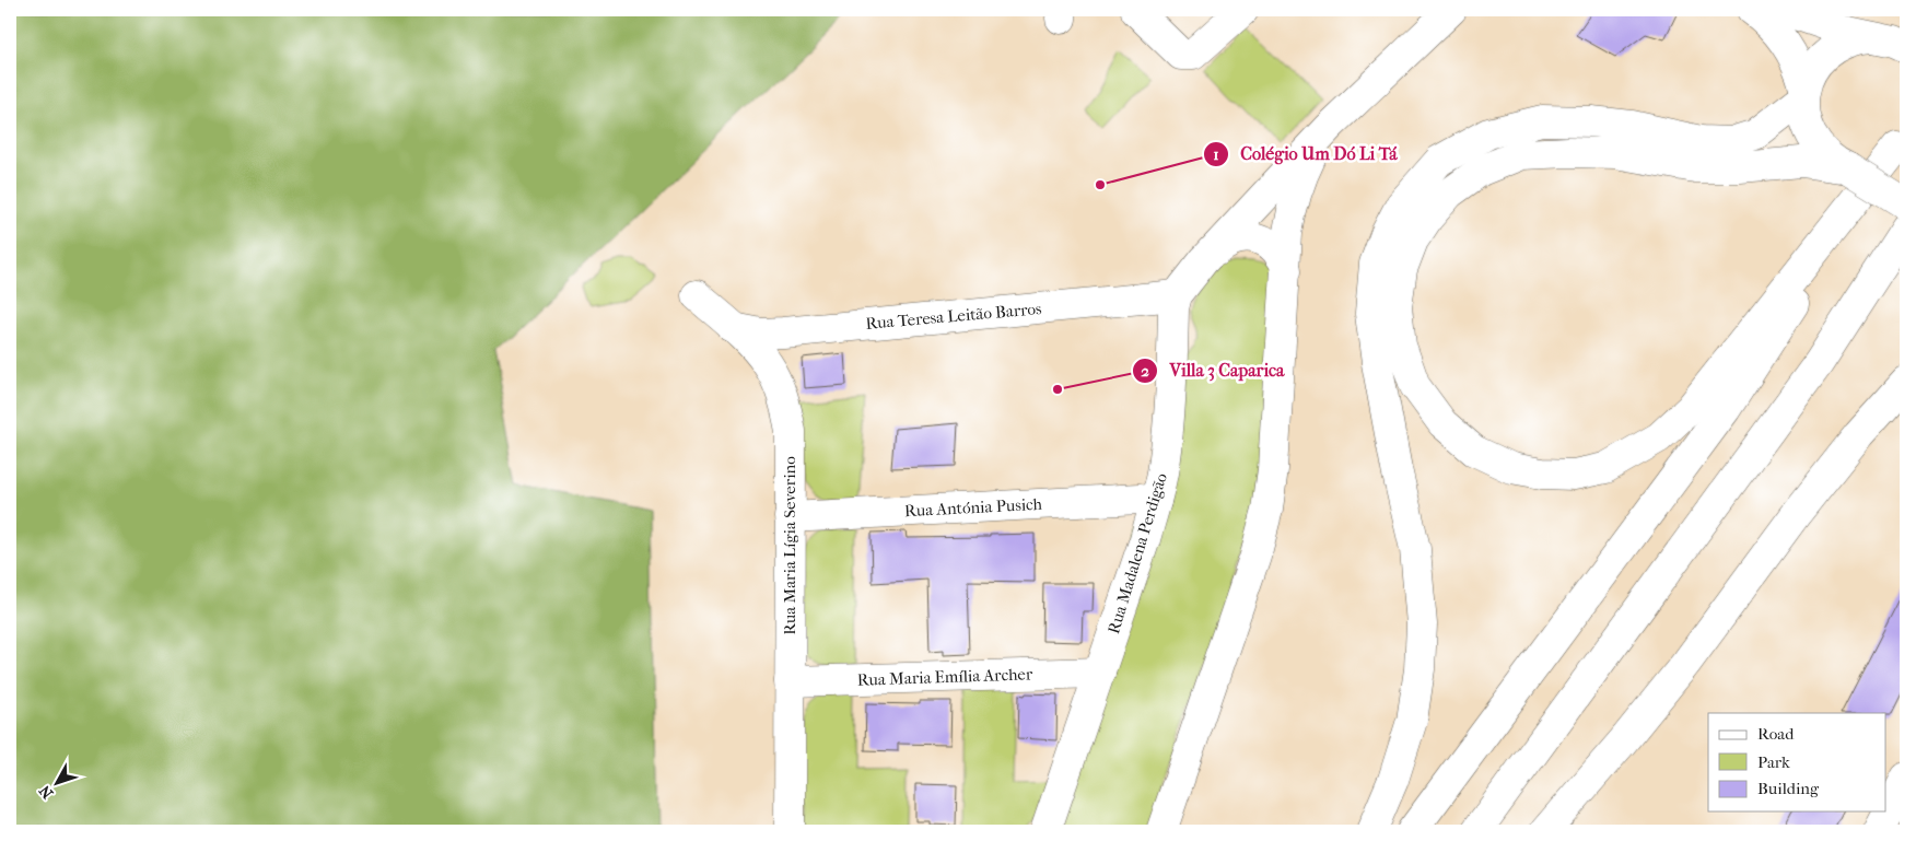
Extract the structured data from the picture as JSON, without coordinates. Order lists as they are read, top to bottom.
{
  "streets": {
    "main road": [
      "Rua Teresa Leitão Barros",
      "Rua Antónia Pusich",
      "Rua Maria Lígia Severino",
      "Rua Madalena Perdigão",
      "Rua Maria Emília Archer"
    ]
  },
  "crossings": [
    ["Rua Teresa Leitão Barros", "Rua Maria Lígia Severino"],
    ["Rua Teresa Leitão Barros", "Rua Madalena Perdigão"],
    ["Rua Antónia Pusich", "Rua Maria Lígia Severino"],
    ["Rua Antónia Pusich", "Rua Madalena Perdigão"],
    ["Rua Maria Lígia Severino", "Rua Maria Emília Archer"],
    ["Rua Madalena Perdigão", "Rua Maria Emília Archer"]
  ],
  "places": ["Colégio Um Dó Li Tá", "Villa 3 Caparica"],
  "legend": ["Road", "Park", "Building"],
  "north": "bottom left"
}
